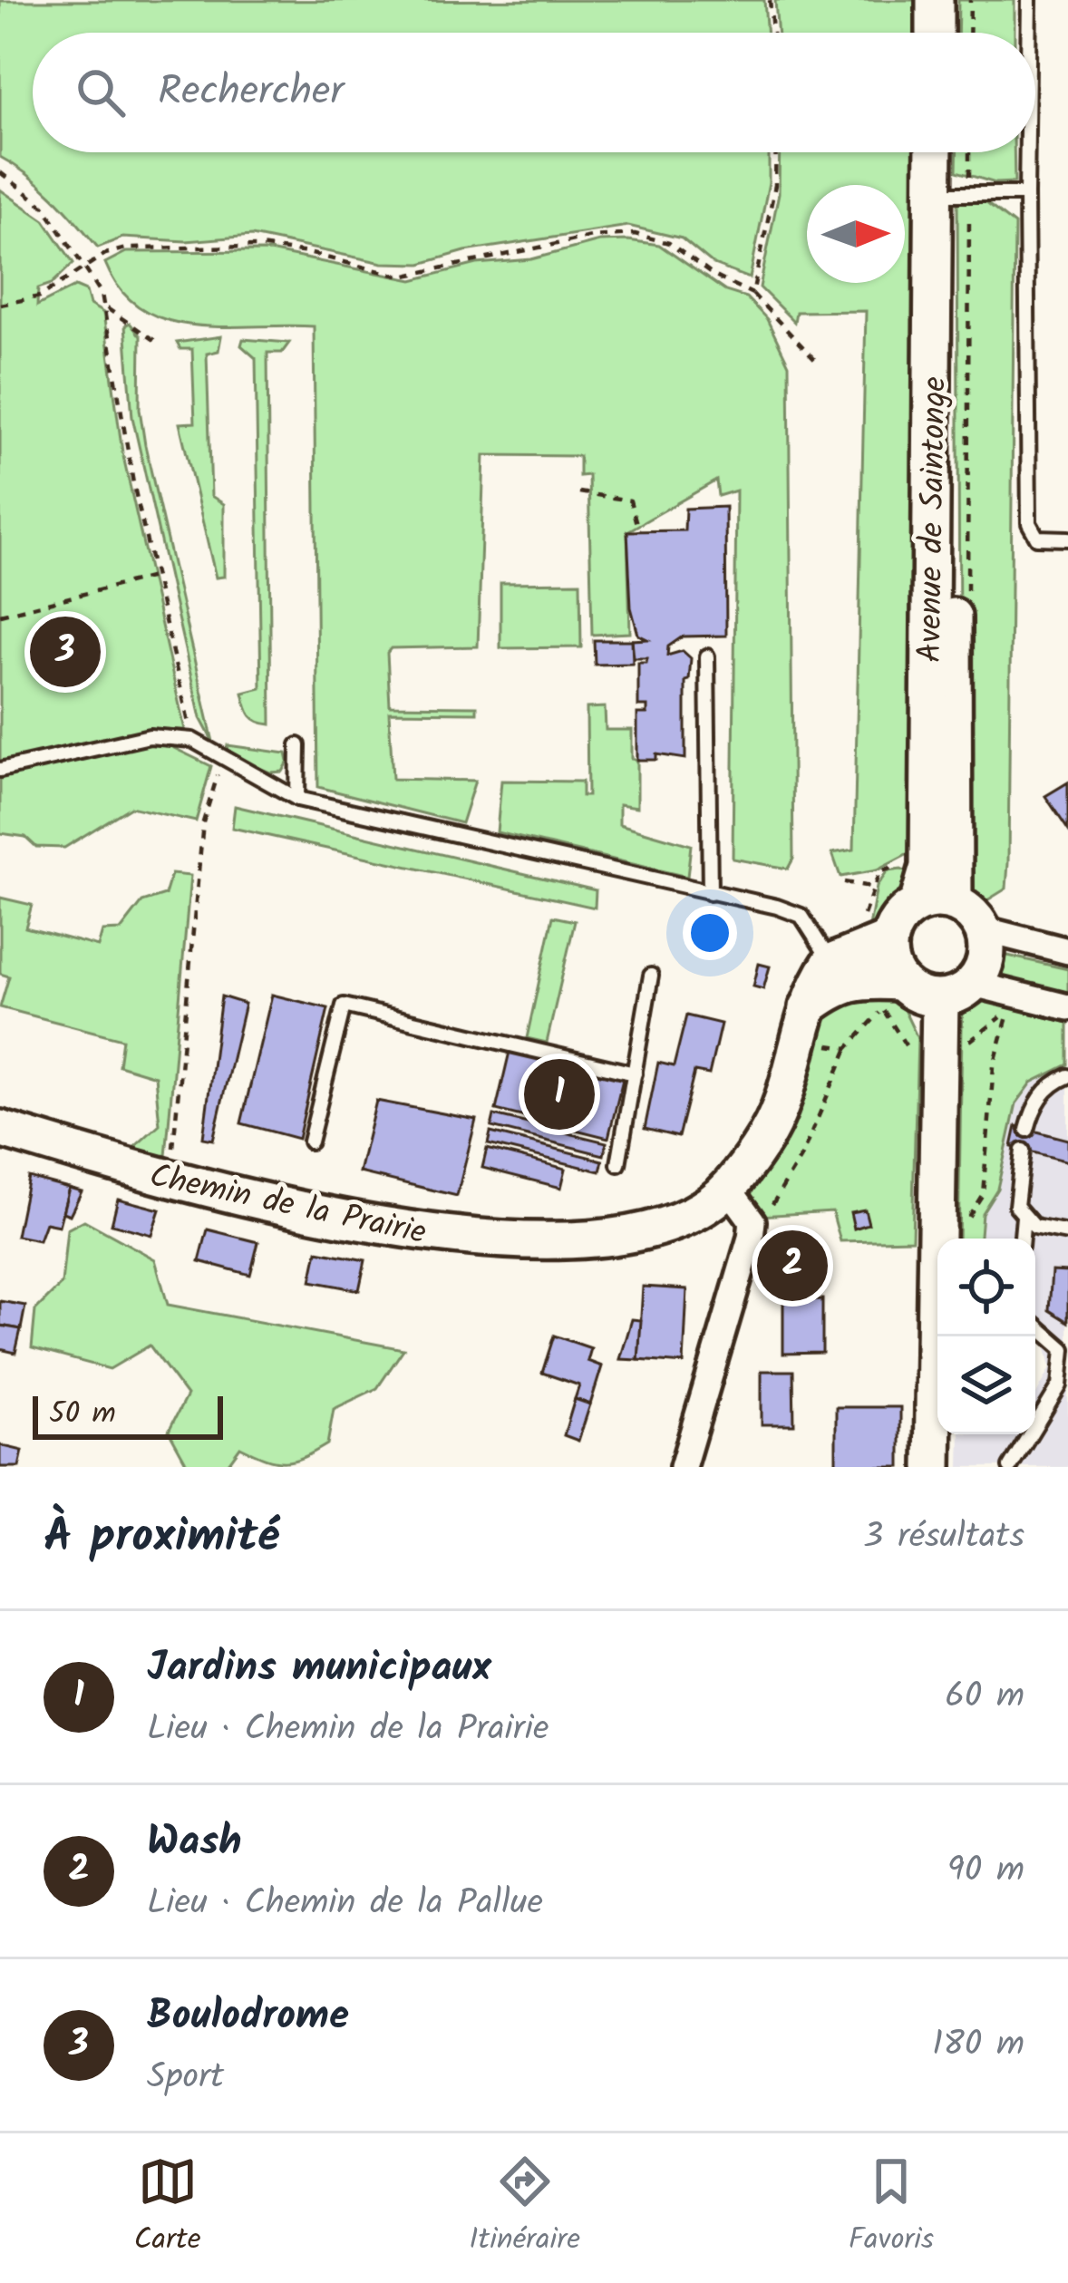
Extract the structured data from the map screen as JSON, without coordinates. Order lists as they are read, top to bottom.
{
  "streets": {
    "main road": ["Avenue de Saintonge", "Chemin de la Prairie"]
  },
  "scale_bar": "50 m",
  "north": "right",
  "page": {
    "search": "Rechercher",
    "pins": ["3", "1", "2"],
    "scale": "50 m",
    "heading": ["À proximité", "3 résultats"],
    "list": [
      {
        "mark": "1",
        "name": "Jardins municipaux",
        "note": "Lieu · Chemin de la Prairie",
        "value": "60 m"
      },
      {
        "mark": "2",
        "name": "Wash",
        "note": "Lieu · Chemin de la Pallue",
        "value": "90 m"
      },
      {
        "mark": "3",
        "name": "Boulodrome",
        "note": "Sport",
        "value": "180 m"
      }
    ],
    "nav": ["Carte", "Itinéraire", "Favoris"]
  }
}
